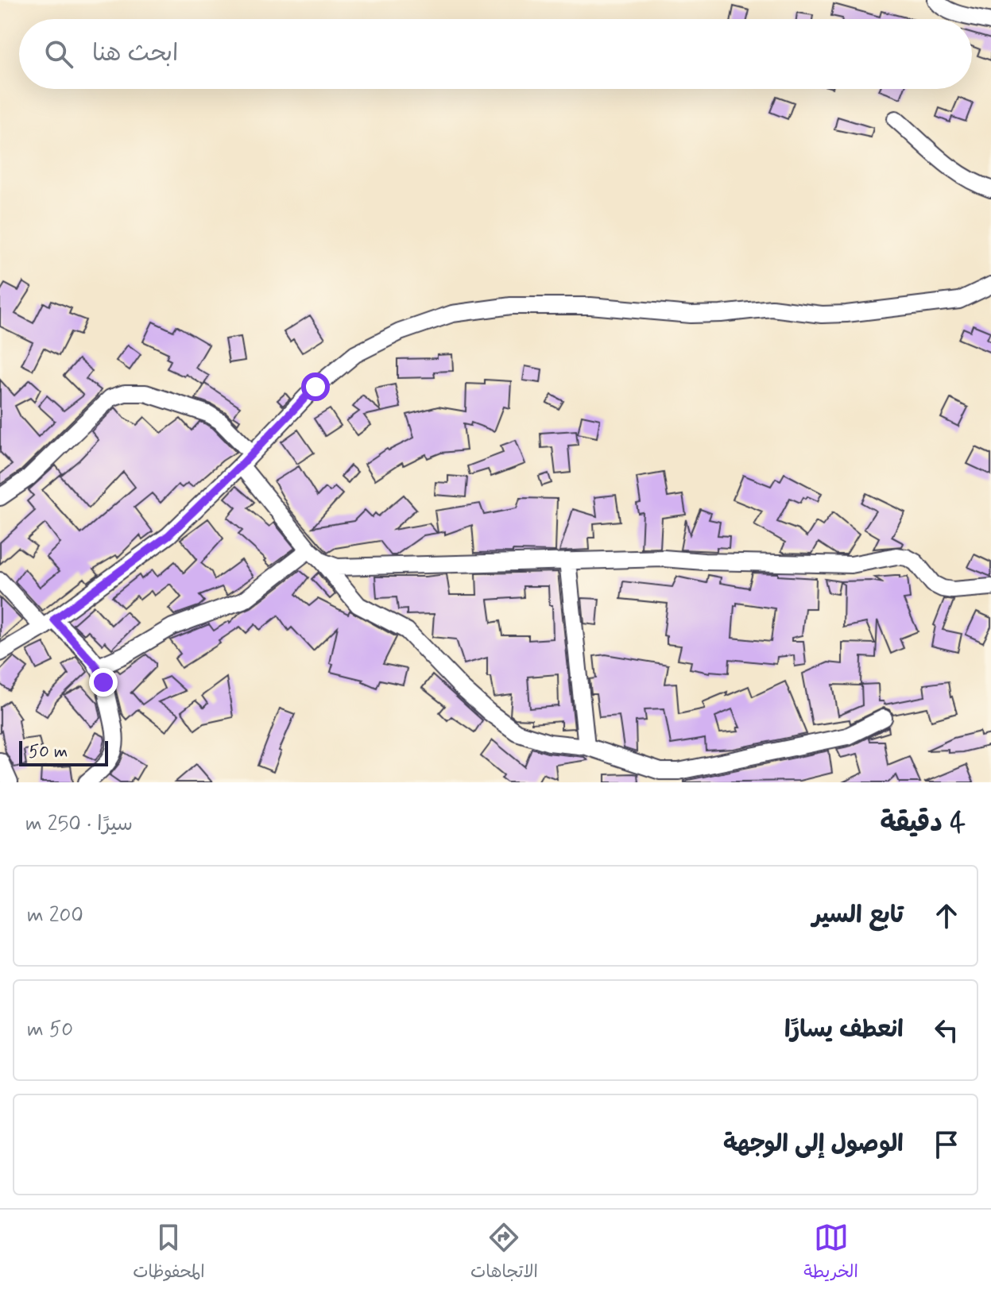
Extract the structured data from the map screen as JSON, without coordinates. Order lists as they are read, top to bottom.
{
  "scale_bar": "50 m",
  "page": {
    "search": "ابحث هنا",
    "scale": "50 m",
    "heading": ["4 دقيقة", "سيرًا · 250 m"],
    "list": [
      ["تابع السير", "200 m"],
      ["انعطف يسارًا", "50 m"],
      "الوصول إلى الوجهة"
    ],
    "nav": ["الخريطة", "الاتجاهات", "المحفوظات"]
  }
}
